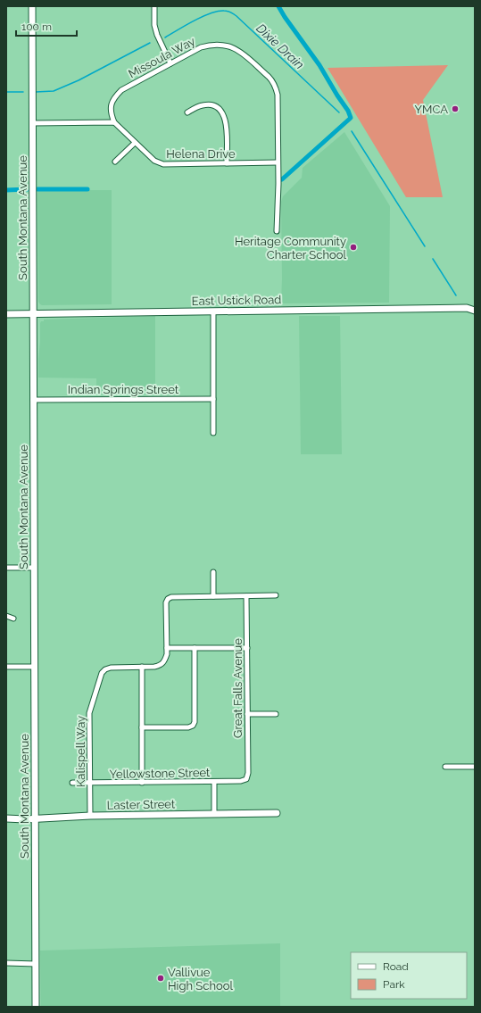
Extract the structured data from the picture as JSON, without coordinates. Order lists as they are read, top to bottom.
{
  "streets": {
    "street": [
      "Missoula Way",
      "Helena Drive",
      "South Montana Avenue",
      "East Ustick Road",
      "Indian Springs Street",
      "Great Falls Avenue",
      "Kalispell Way",
      "Yellowstone Street",
      "Laster Street"
    ]
  },
  "crossings": [
    ["Missoula Way", "Helena Drive"],
    ["South Montana Avenue", "East Ustick Road"],
    ["South Montana Avenue", "Indian Springs Street"],
    ["South Montana Avenue", "Laster Street"],
    ["Great Falls Avenue", "Yellowstone Street"],
    ["Kalispell Way", "Yellowstone Street"],
    ["Kalispell Way", "Laster Street"]
  ],
  "water": ["Dixie Drain"],
  "places": ["YMCA", "Heritage Community Charter School", "Vallivue High School"],
  "legend": ["Road", "Park"],
  "scale_bar": "100 m"
}
